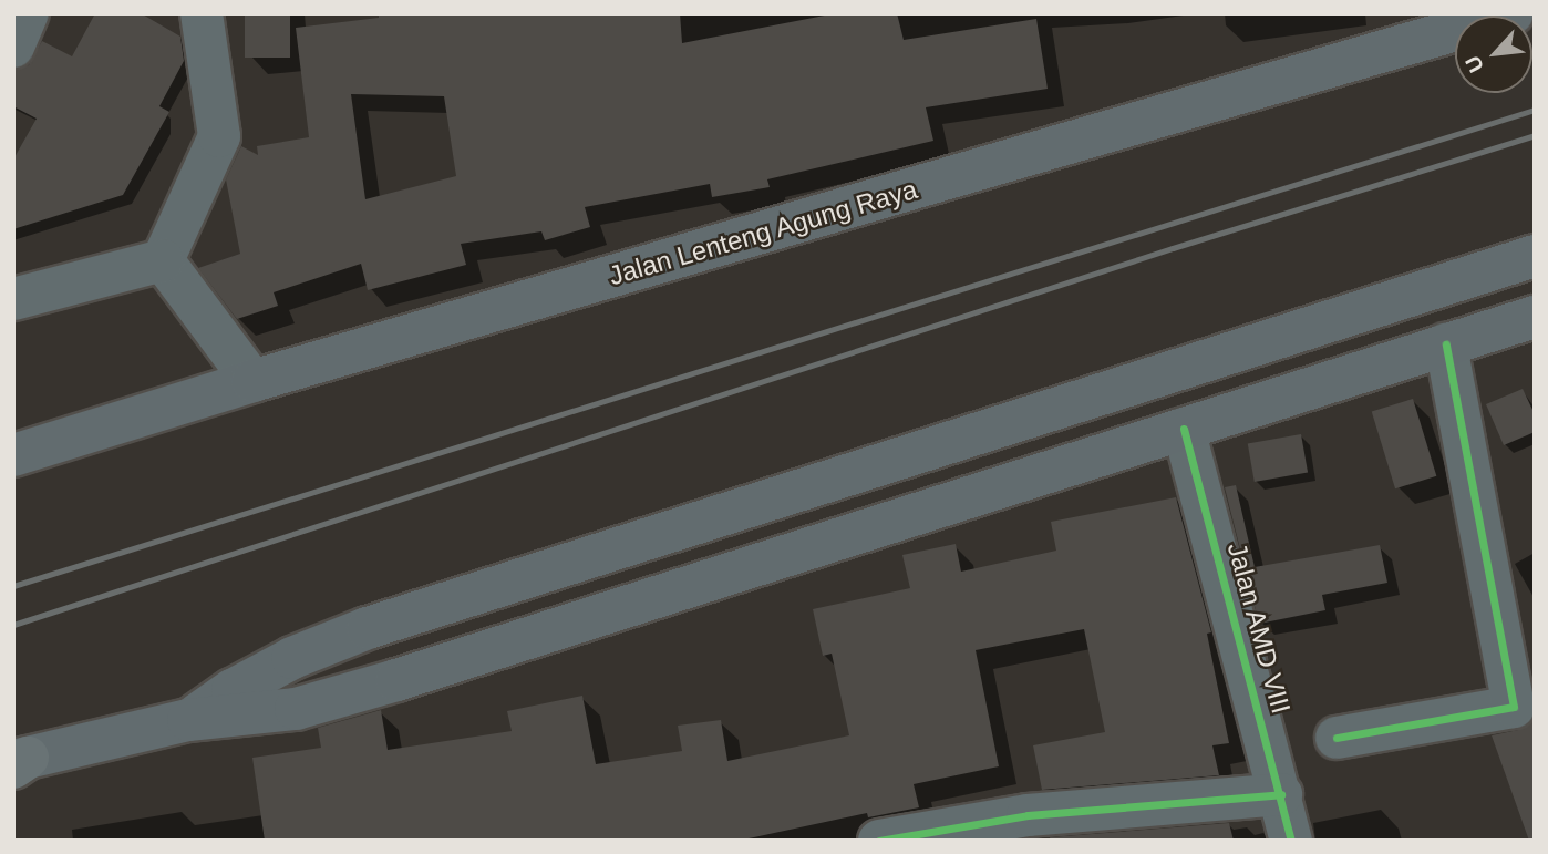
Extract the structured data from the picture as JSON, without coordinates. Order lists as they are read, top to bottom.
{
  "streets": {
    "main road": ["Jalan Lenteng Agung Raya"],
    "street": ["Jalan AMD VIII"]
  },
  "north": "bottom left"
}
